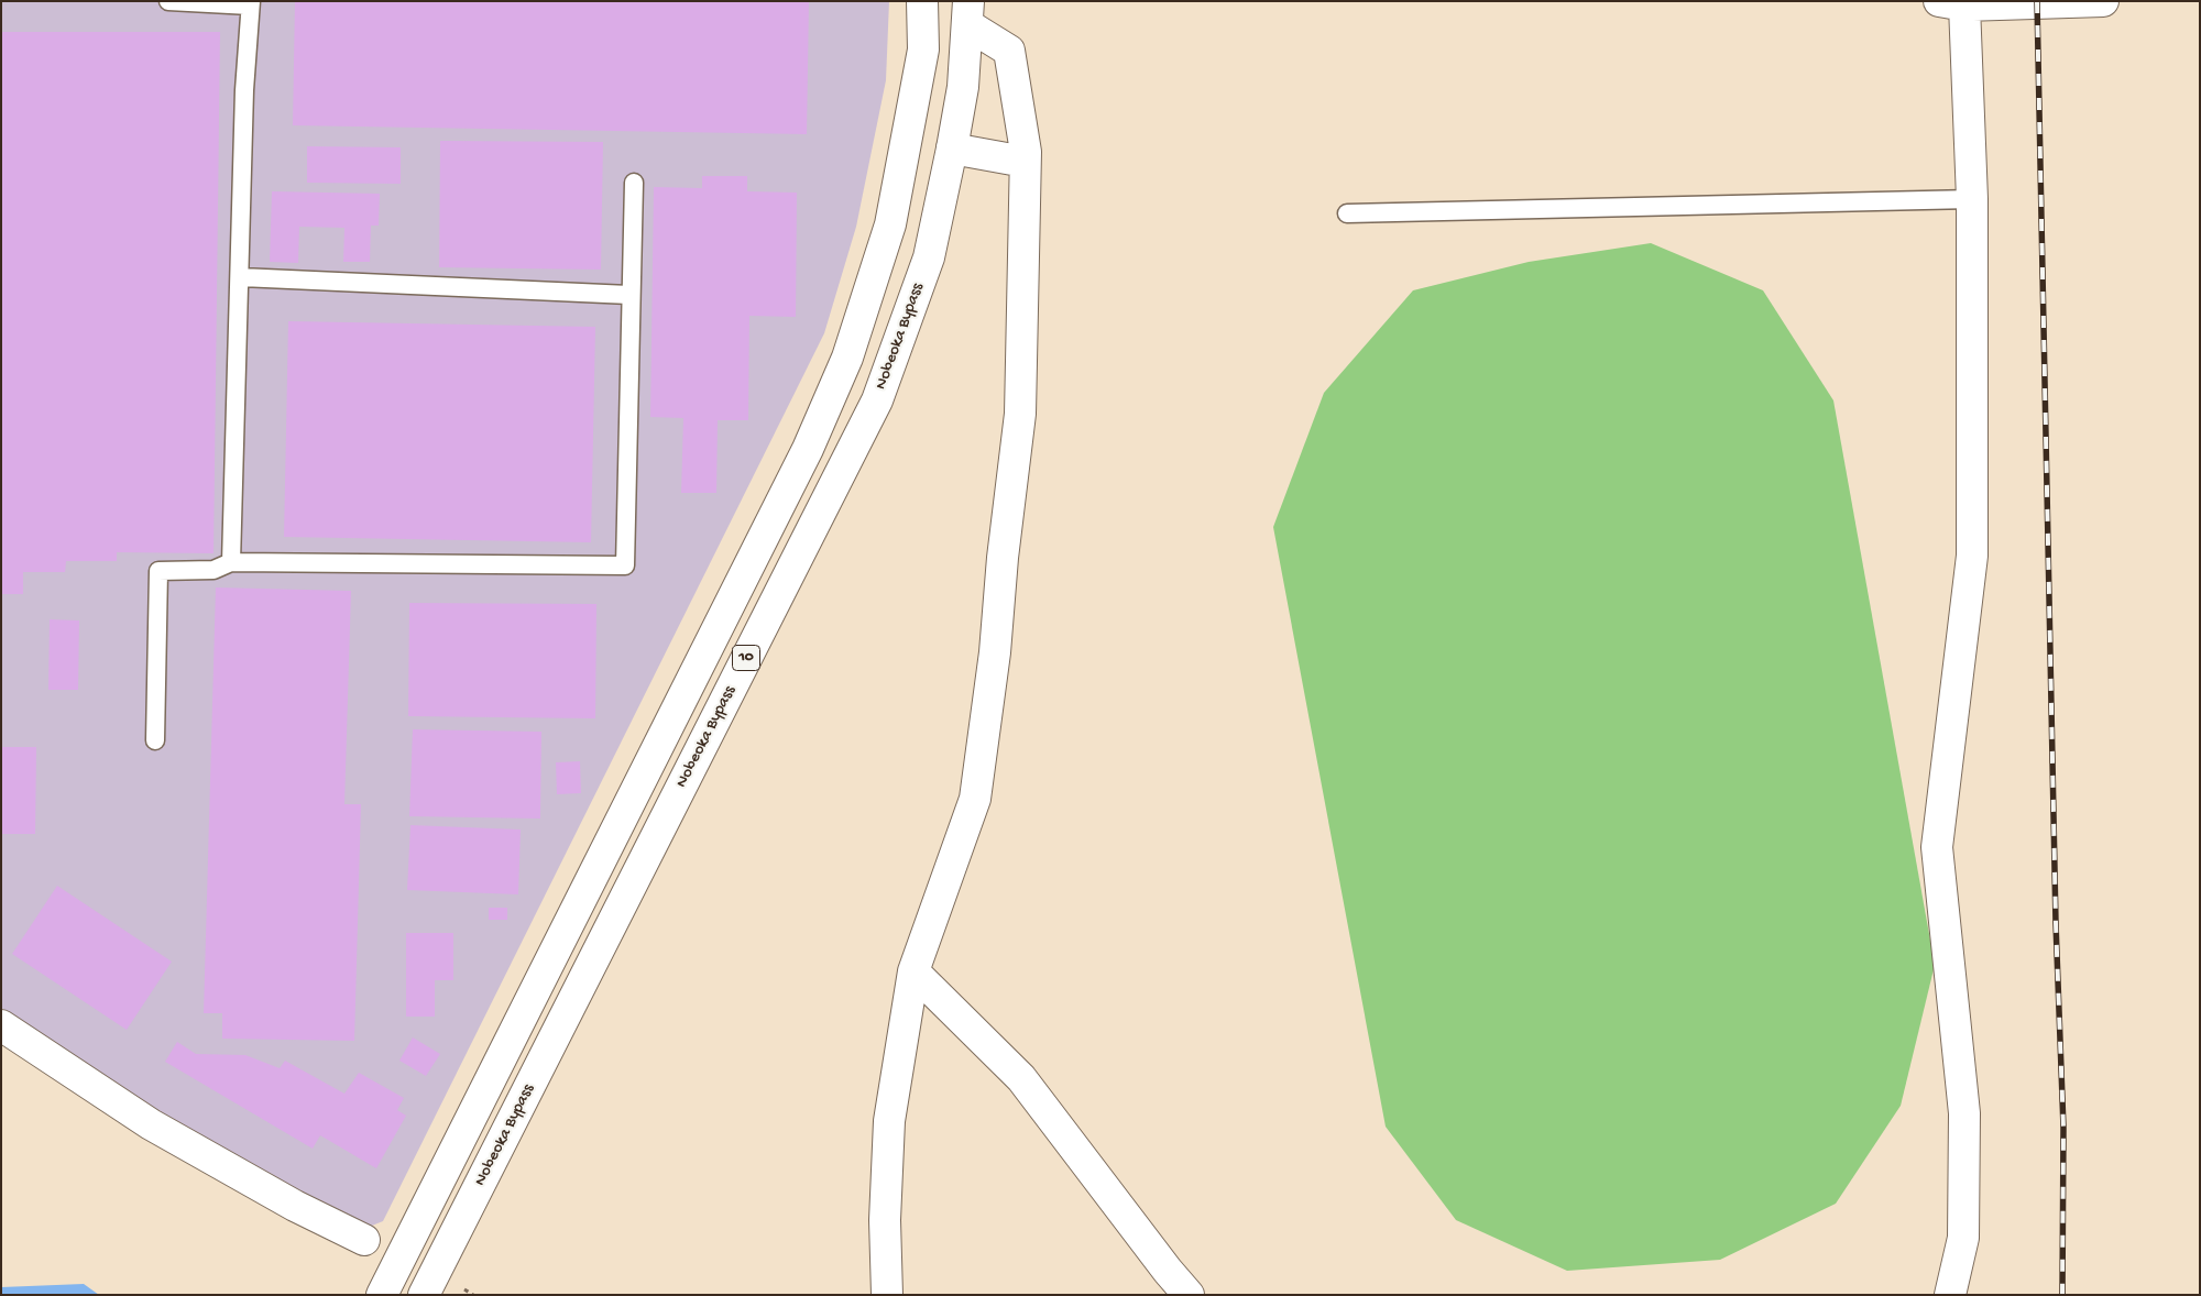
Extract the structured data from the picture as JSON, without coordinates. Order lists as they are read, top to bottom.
{
  "streets": {
    "main road": ["Nobeoka Bypass", "10"]
  }
}
